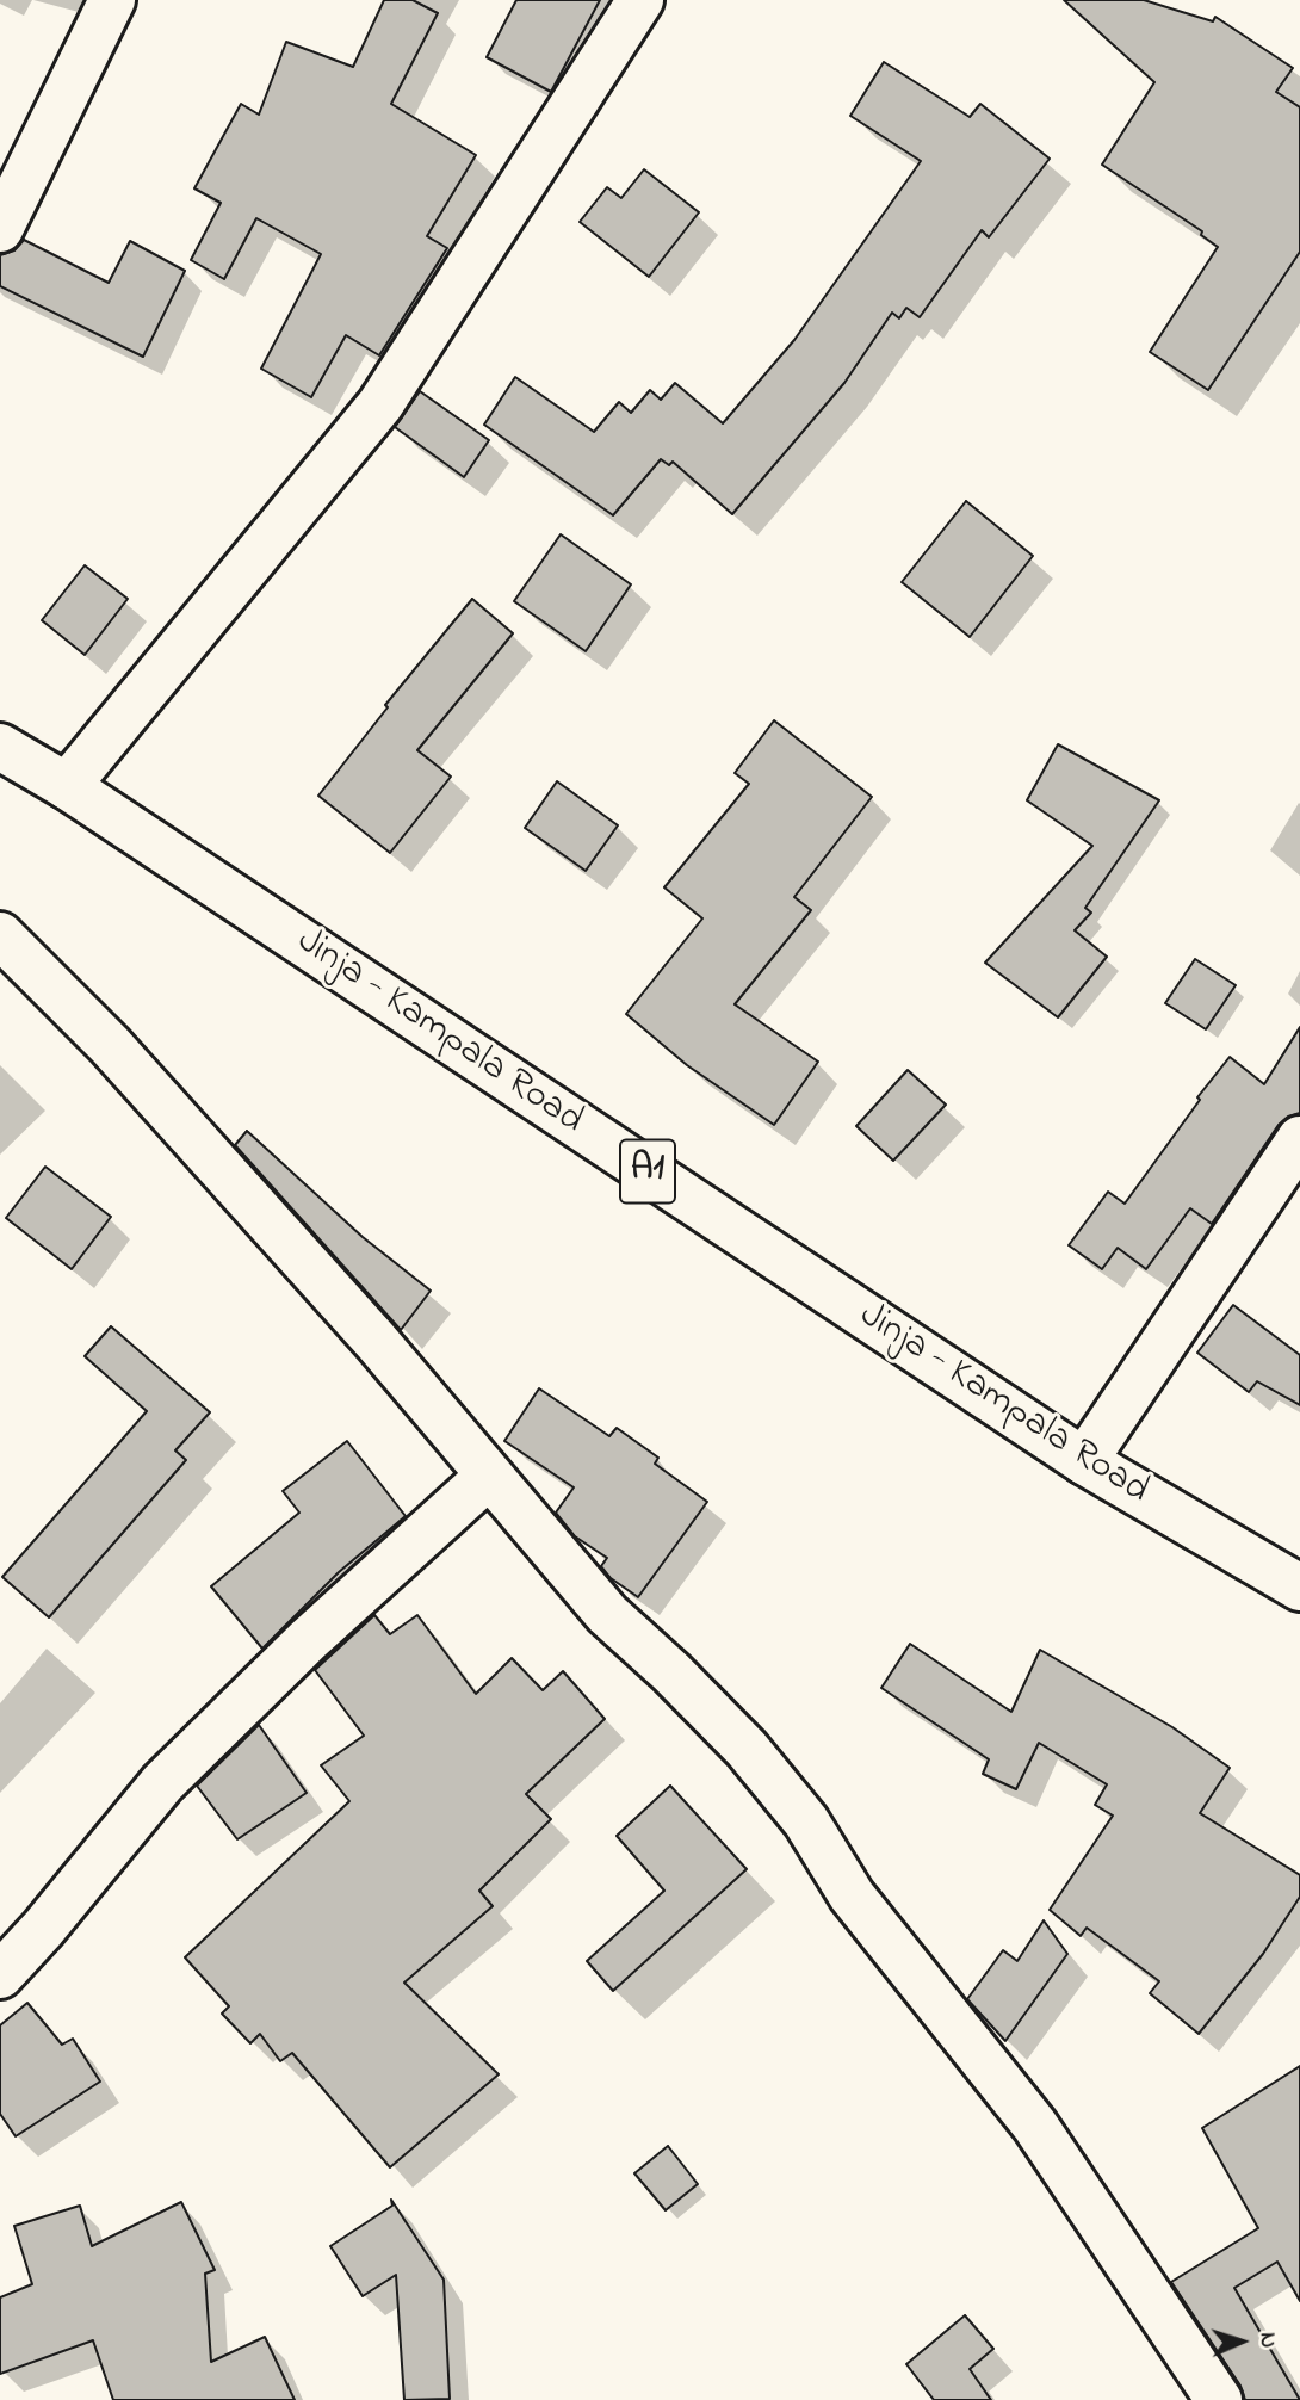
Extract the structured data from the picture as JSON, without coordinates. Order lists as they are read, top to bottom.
{
  "streets": {
    "main road": ["Jinja - Kampala Road", "A1"]
  },
  "north": "right"
}
